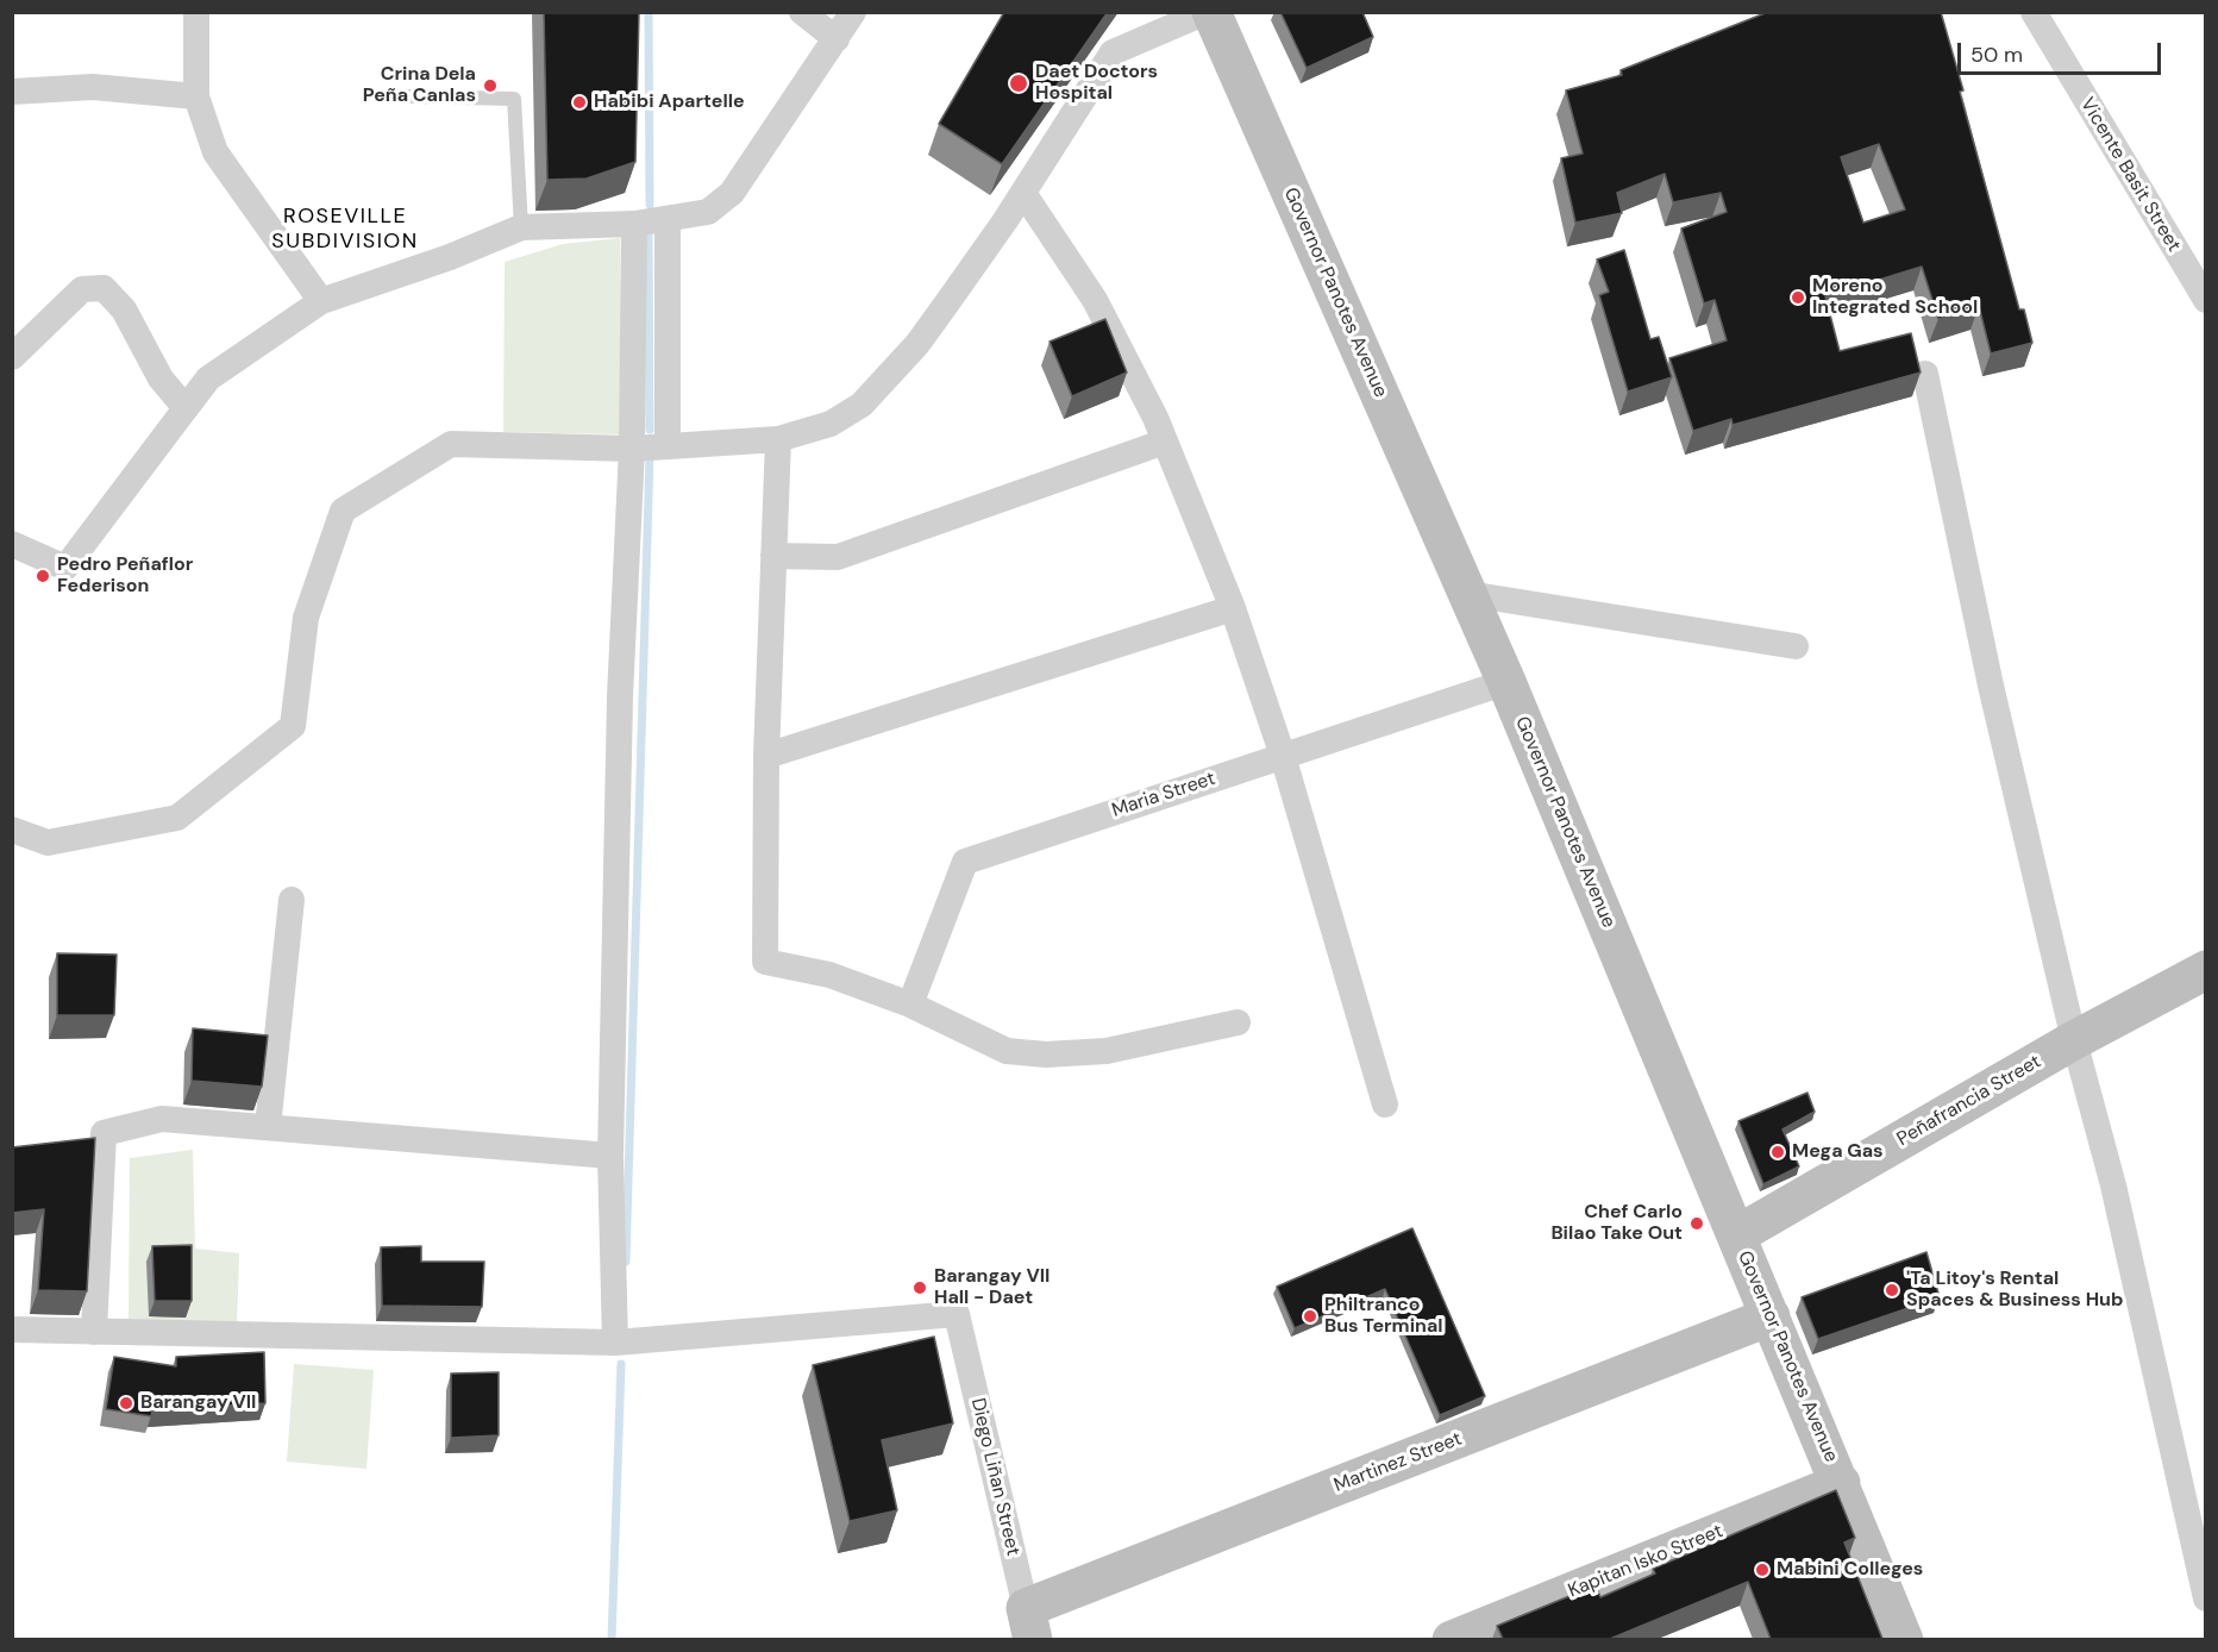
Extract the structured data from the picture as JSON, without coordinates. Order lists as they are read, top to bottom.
{
  "streets": {
    "main road": [
      "Governor Panotes Avenue",
      "Peñafrancia Street",
      "Martinez Street",
      "Kapitan Isko Street"
    ],
    "street": ["Vicente Basit Street", "Maria Street", "Diego Liñan Street"]
  },
  "crossings": [
    ["Governor Panotes Avenue", "Maria Street"],
    ["Governor Panotes Avenue", "Peñafrancia Street"],
    ["Governor Panotes Avenue", "Martinez Street"],
    ["Governor Panotes Avenue", "Kapitan Isko Street"],
    ["Martinez Street", "Diego Liñan Street"]
  ],
  "districts": ["ROSEVILLE SUBDIVISION"],
  "places": [
    "Daet Doctors Hospital",
    "Crina Dela Peña Canlas",
    "Habibi Apartelle",
    "Moreno Integrated School",
    "Pedro Peñaflor Federison",
    "Mega Gas",
    "Chef Carlo Bilao Take Out",
    "Barangay VII Hall - Daet",
    "'Ta Litoy's Rental Spaces & Business Hub",
    "Philtranco Bus Terminal",
    "Barangay VII",
    "Mabini Colleges"
  ],
  "scale_bar": "50 m"
}
